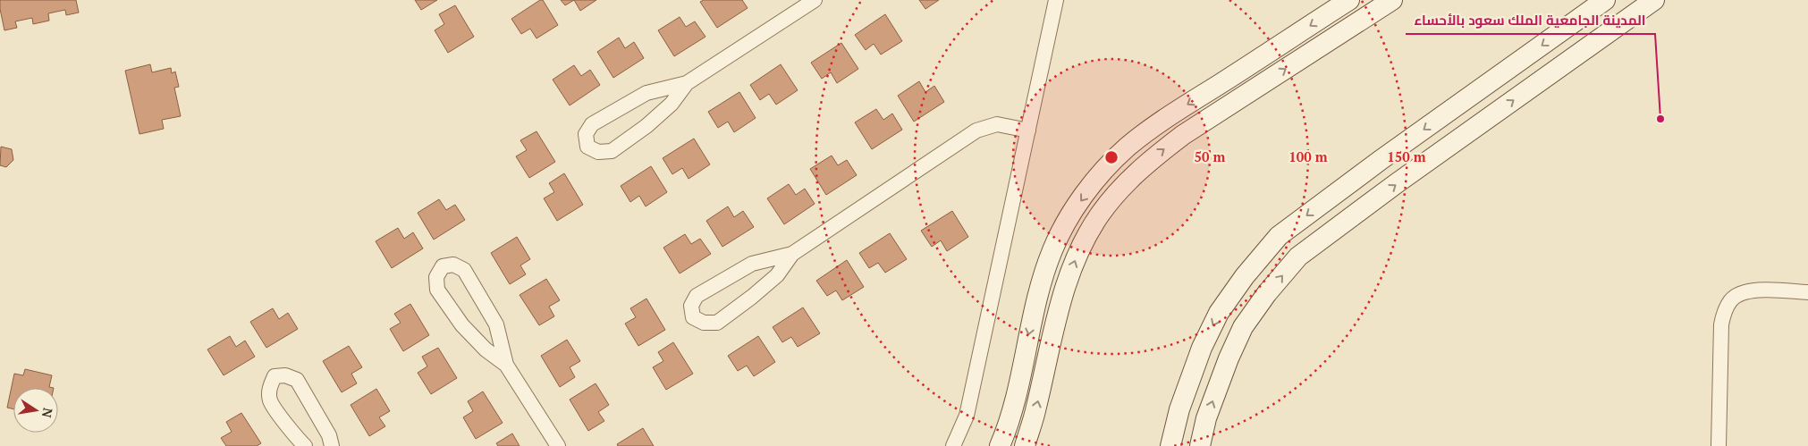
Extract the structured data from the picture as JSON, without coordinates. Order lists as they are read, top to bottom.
{
  "places": ["المدينة الجامعية الملك سعود بالأحساء"],
  "north": "right",
  "rings": ["50 m", "100 m", "150 m"]
}
